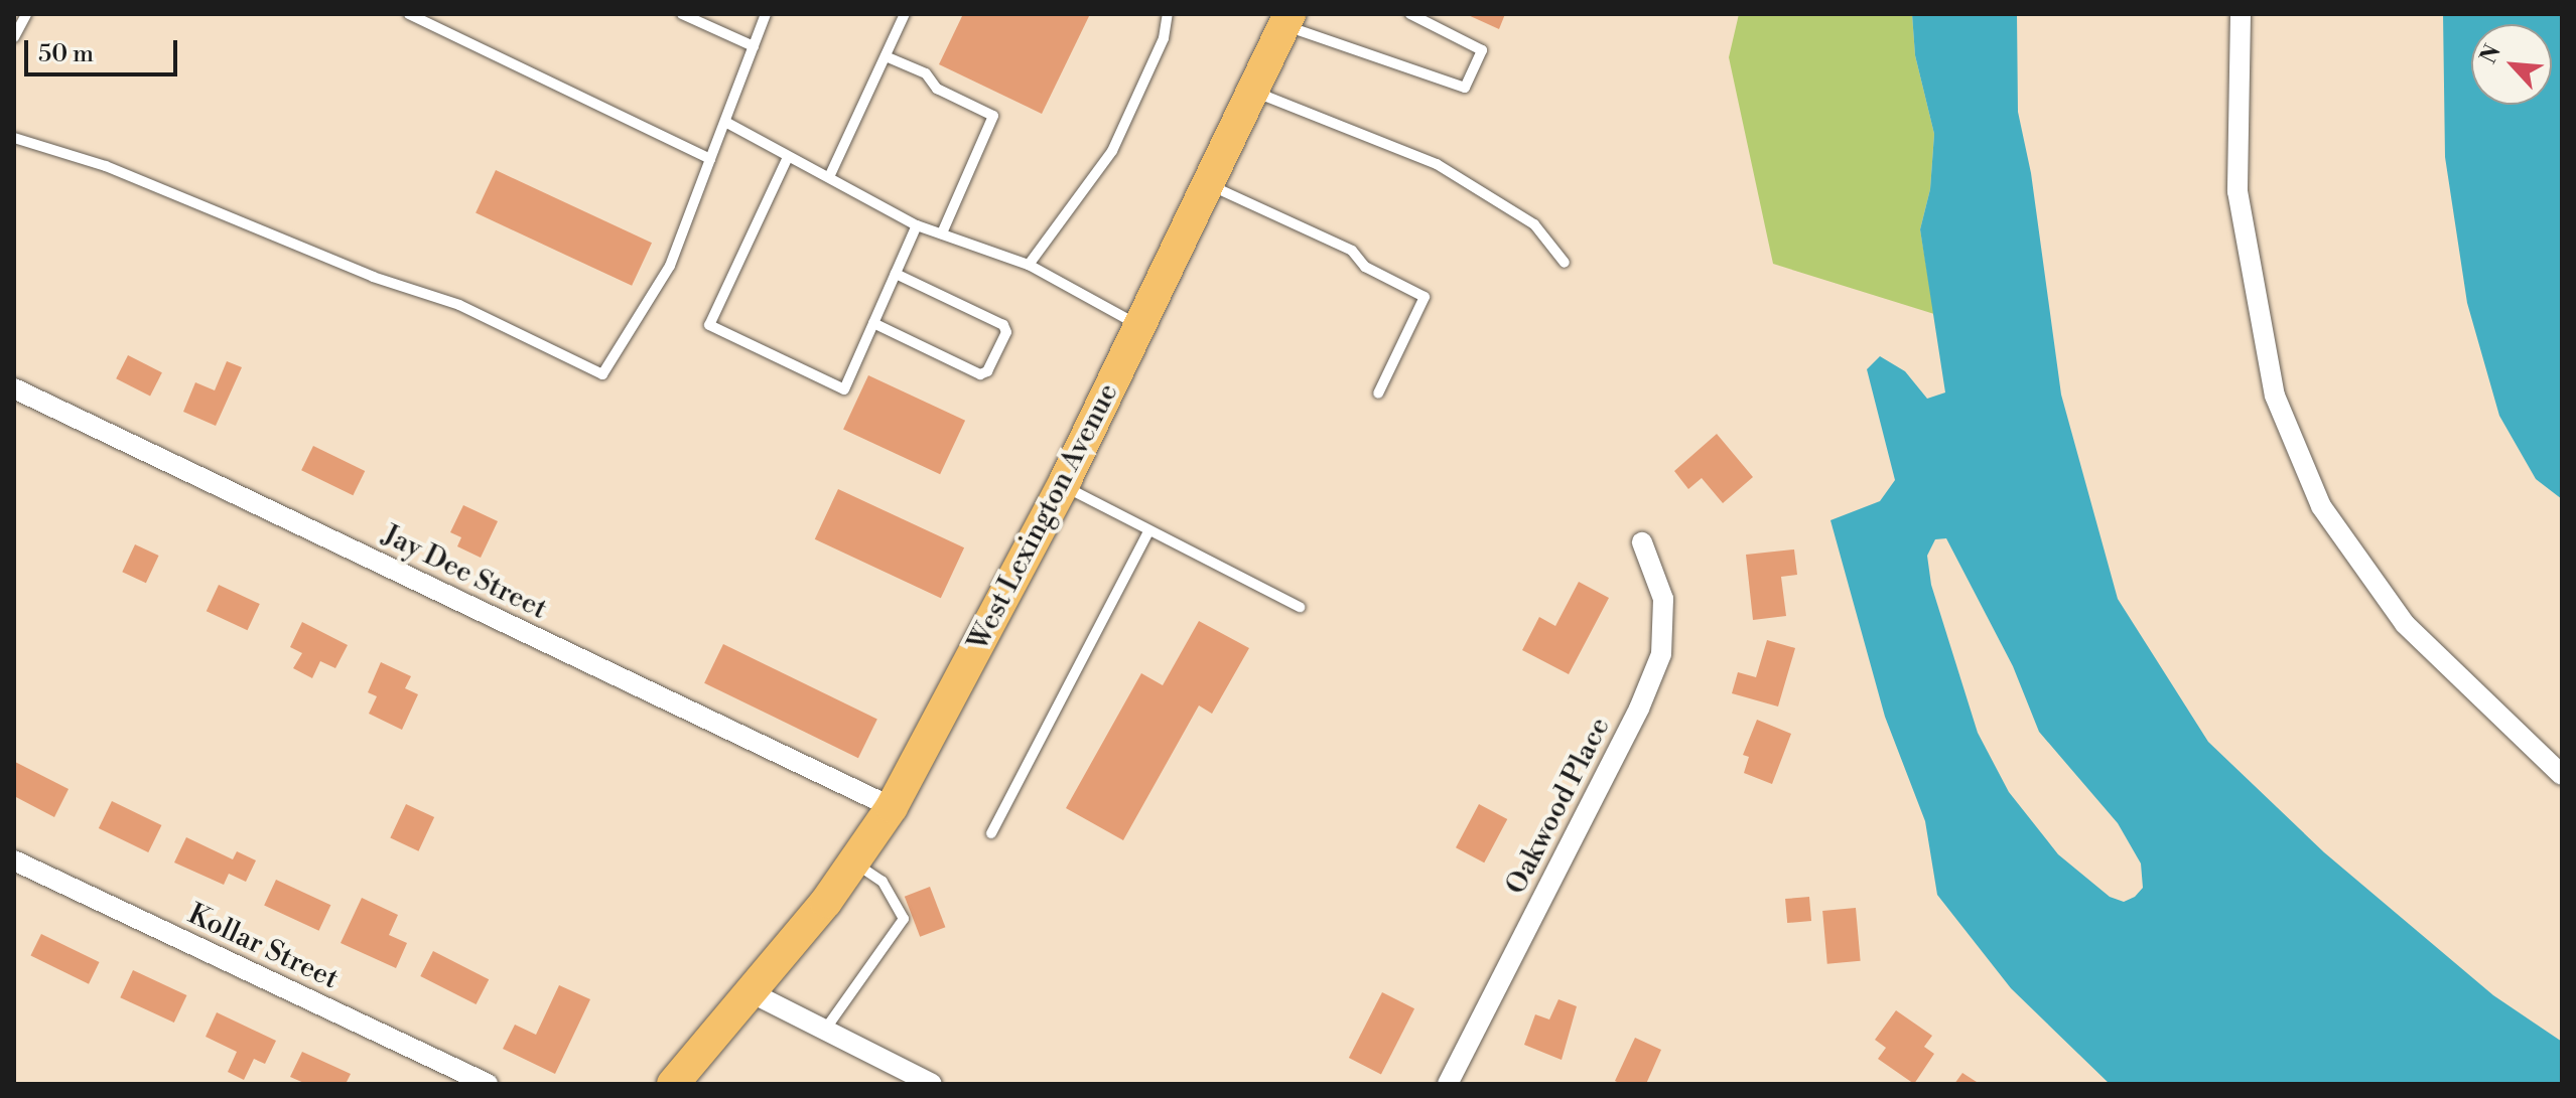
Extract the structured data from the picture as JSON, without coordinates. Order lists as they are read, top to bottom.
{
  "streets": {
    "main road": ["West Lexington Avenue"],
    "street": ["Jay Dee Street", "Oakwood Place", "Kollar Street"]
  },
  "crossings": [
    ["West Lexington Avenue", "Jay Dee Street"]
  ],
  "scale_bar": "50 m",
  "north": "top left"
}
